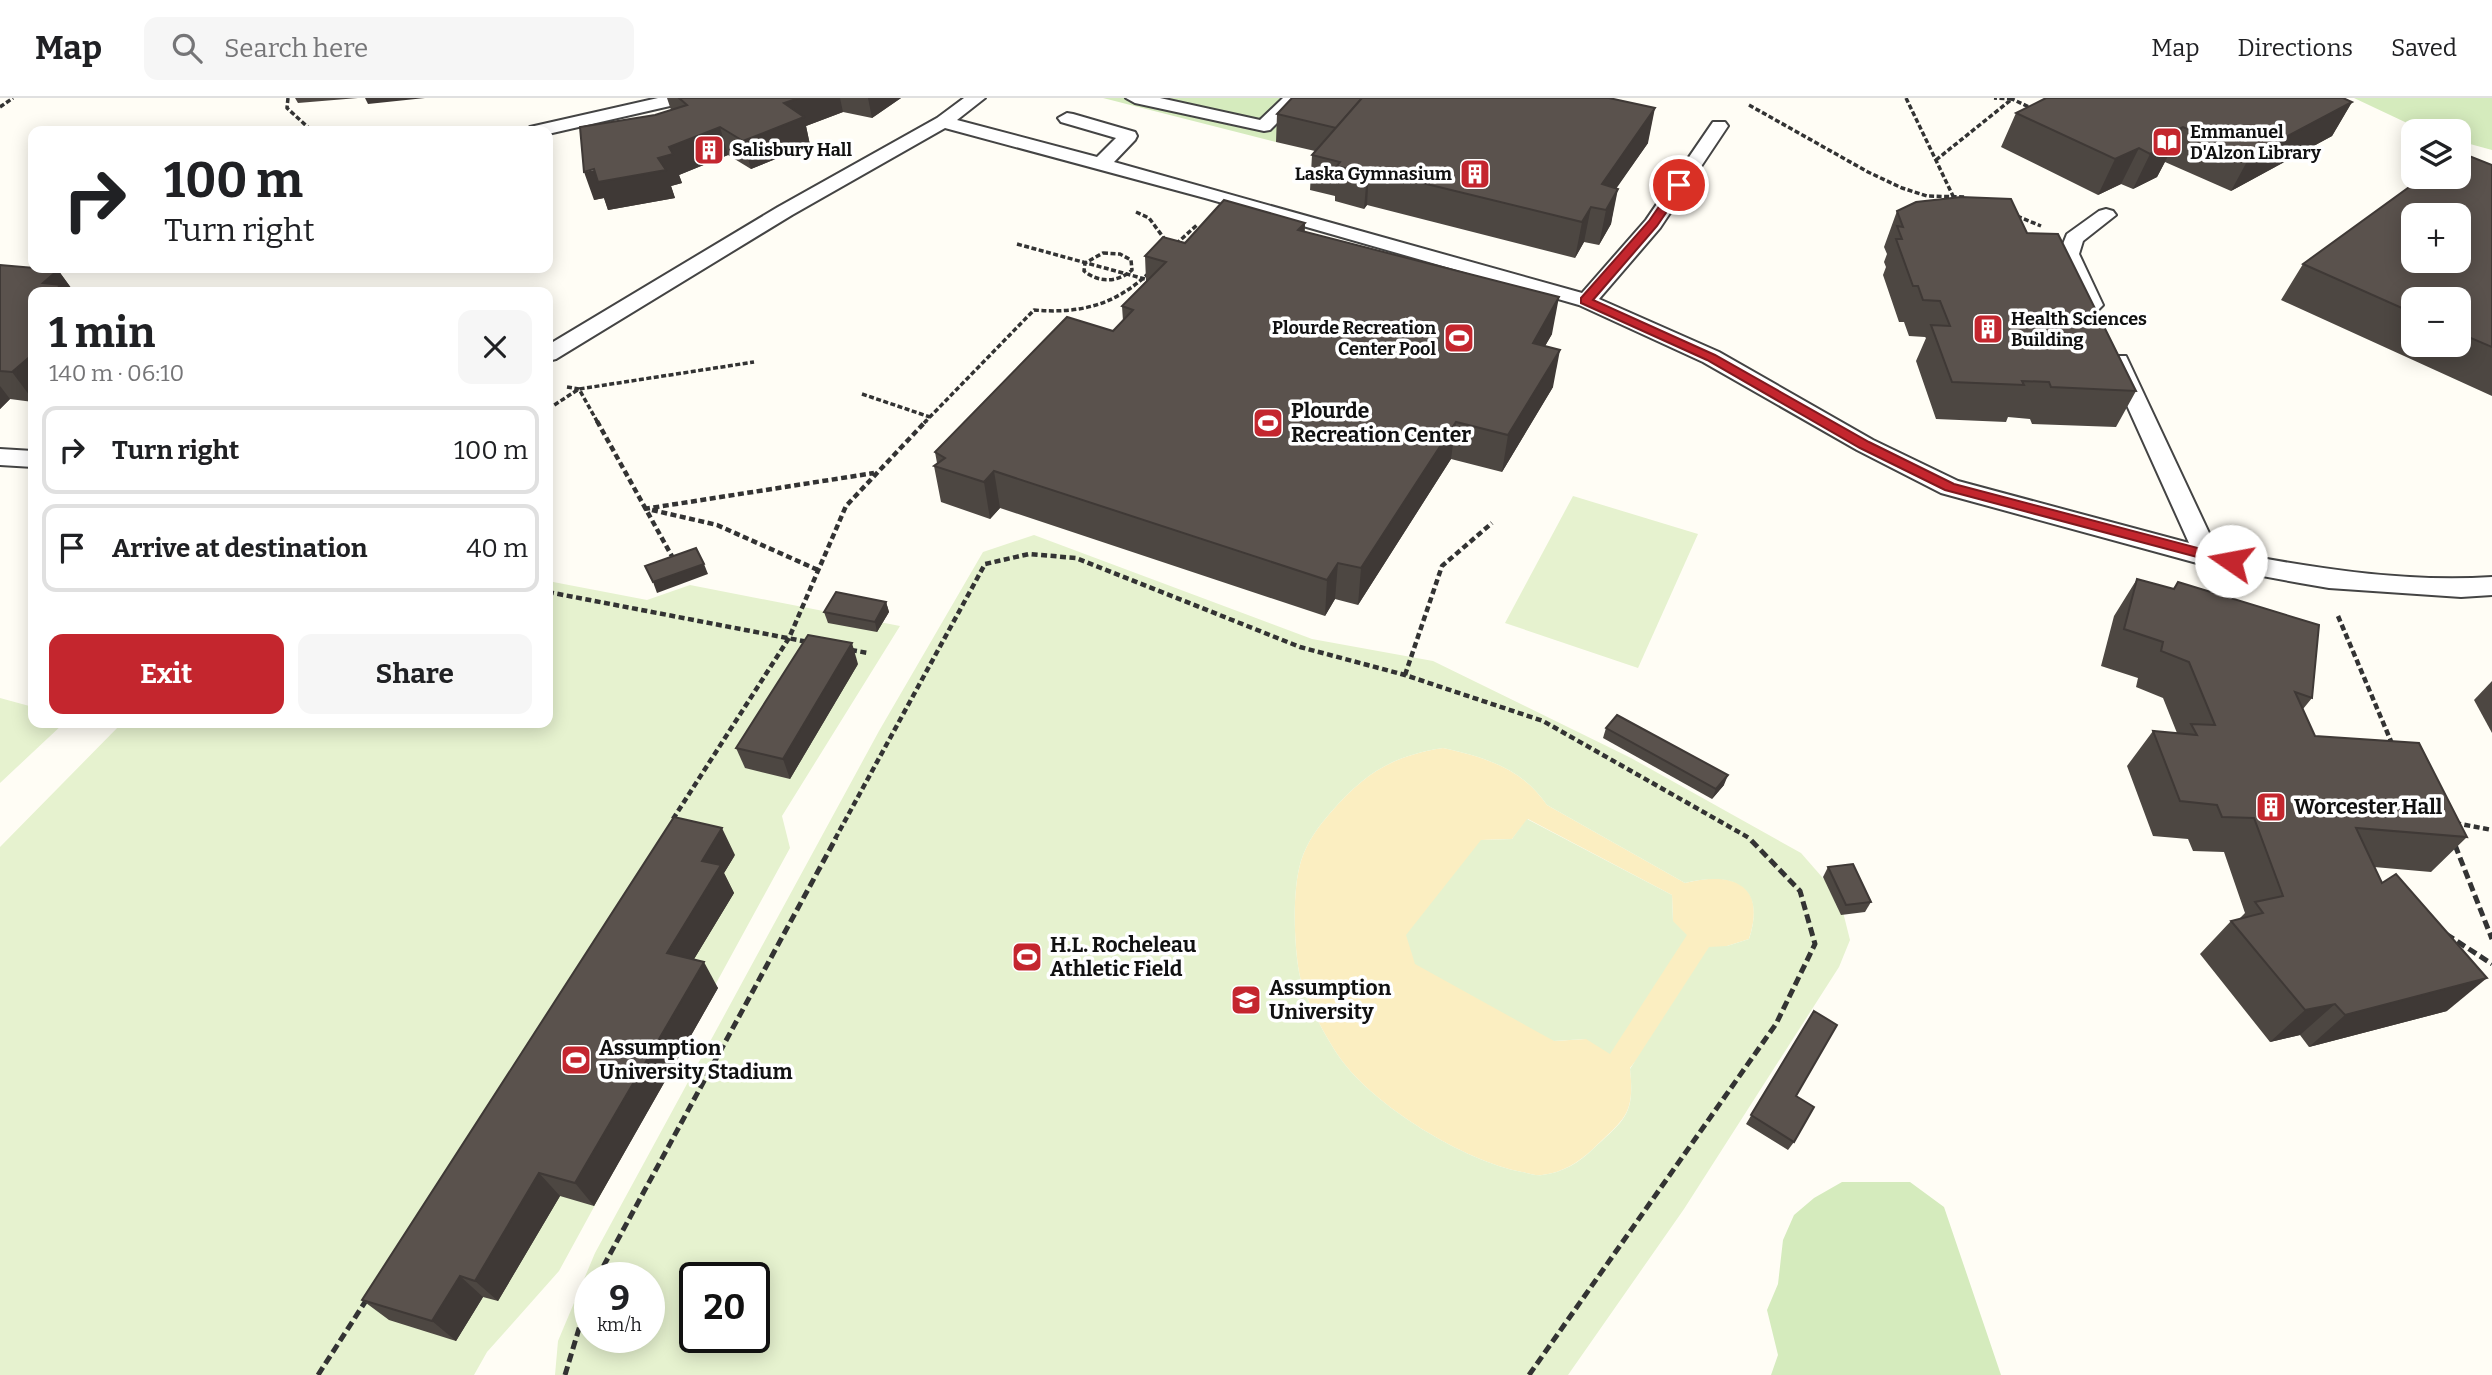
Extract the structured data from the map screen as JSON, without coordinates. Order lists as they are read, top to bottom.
{
  "places": {
    "library": ["Emmanuel D'Alzon Library"],
    "building": [
      "Salisbury Hall",
      "Laska Gymnasium",
      "Health Sciences Building",
      "Worcester Hall"
    ],
    "sports": [
      "Plourde Recreation Center Pool",
      "Plourde Recreation Center",
      "H.L. Rocheleau Athletic Field",
      "Assumption University Stadium"
    ],
    "school or university": ["Assumption University"]
  },
  "page": {
    "header": "Map",
    "search": "Search here",
    "nav": ["Map", "Directions", "Saved"],
    "map_buttons": ["+", "−"],
    "turn": ["100 m", "Turn right"],
    "heading": ["1 min", "140 m · 06:10"],
    "list": [
      {
        "name": "Turn right",
        "value": "100 m"
      },
      {
        "name": "Arrive at destination",
        "value": "40 m"
      }
    ],
    "buttons": ["Exit", "Share"],
    "speed": "9 km/h",
    "limit": "20"
  }
}
